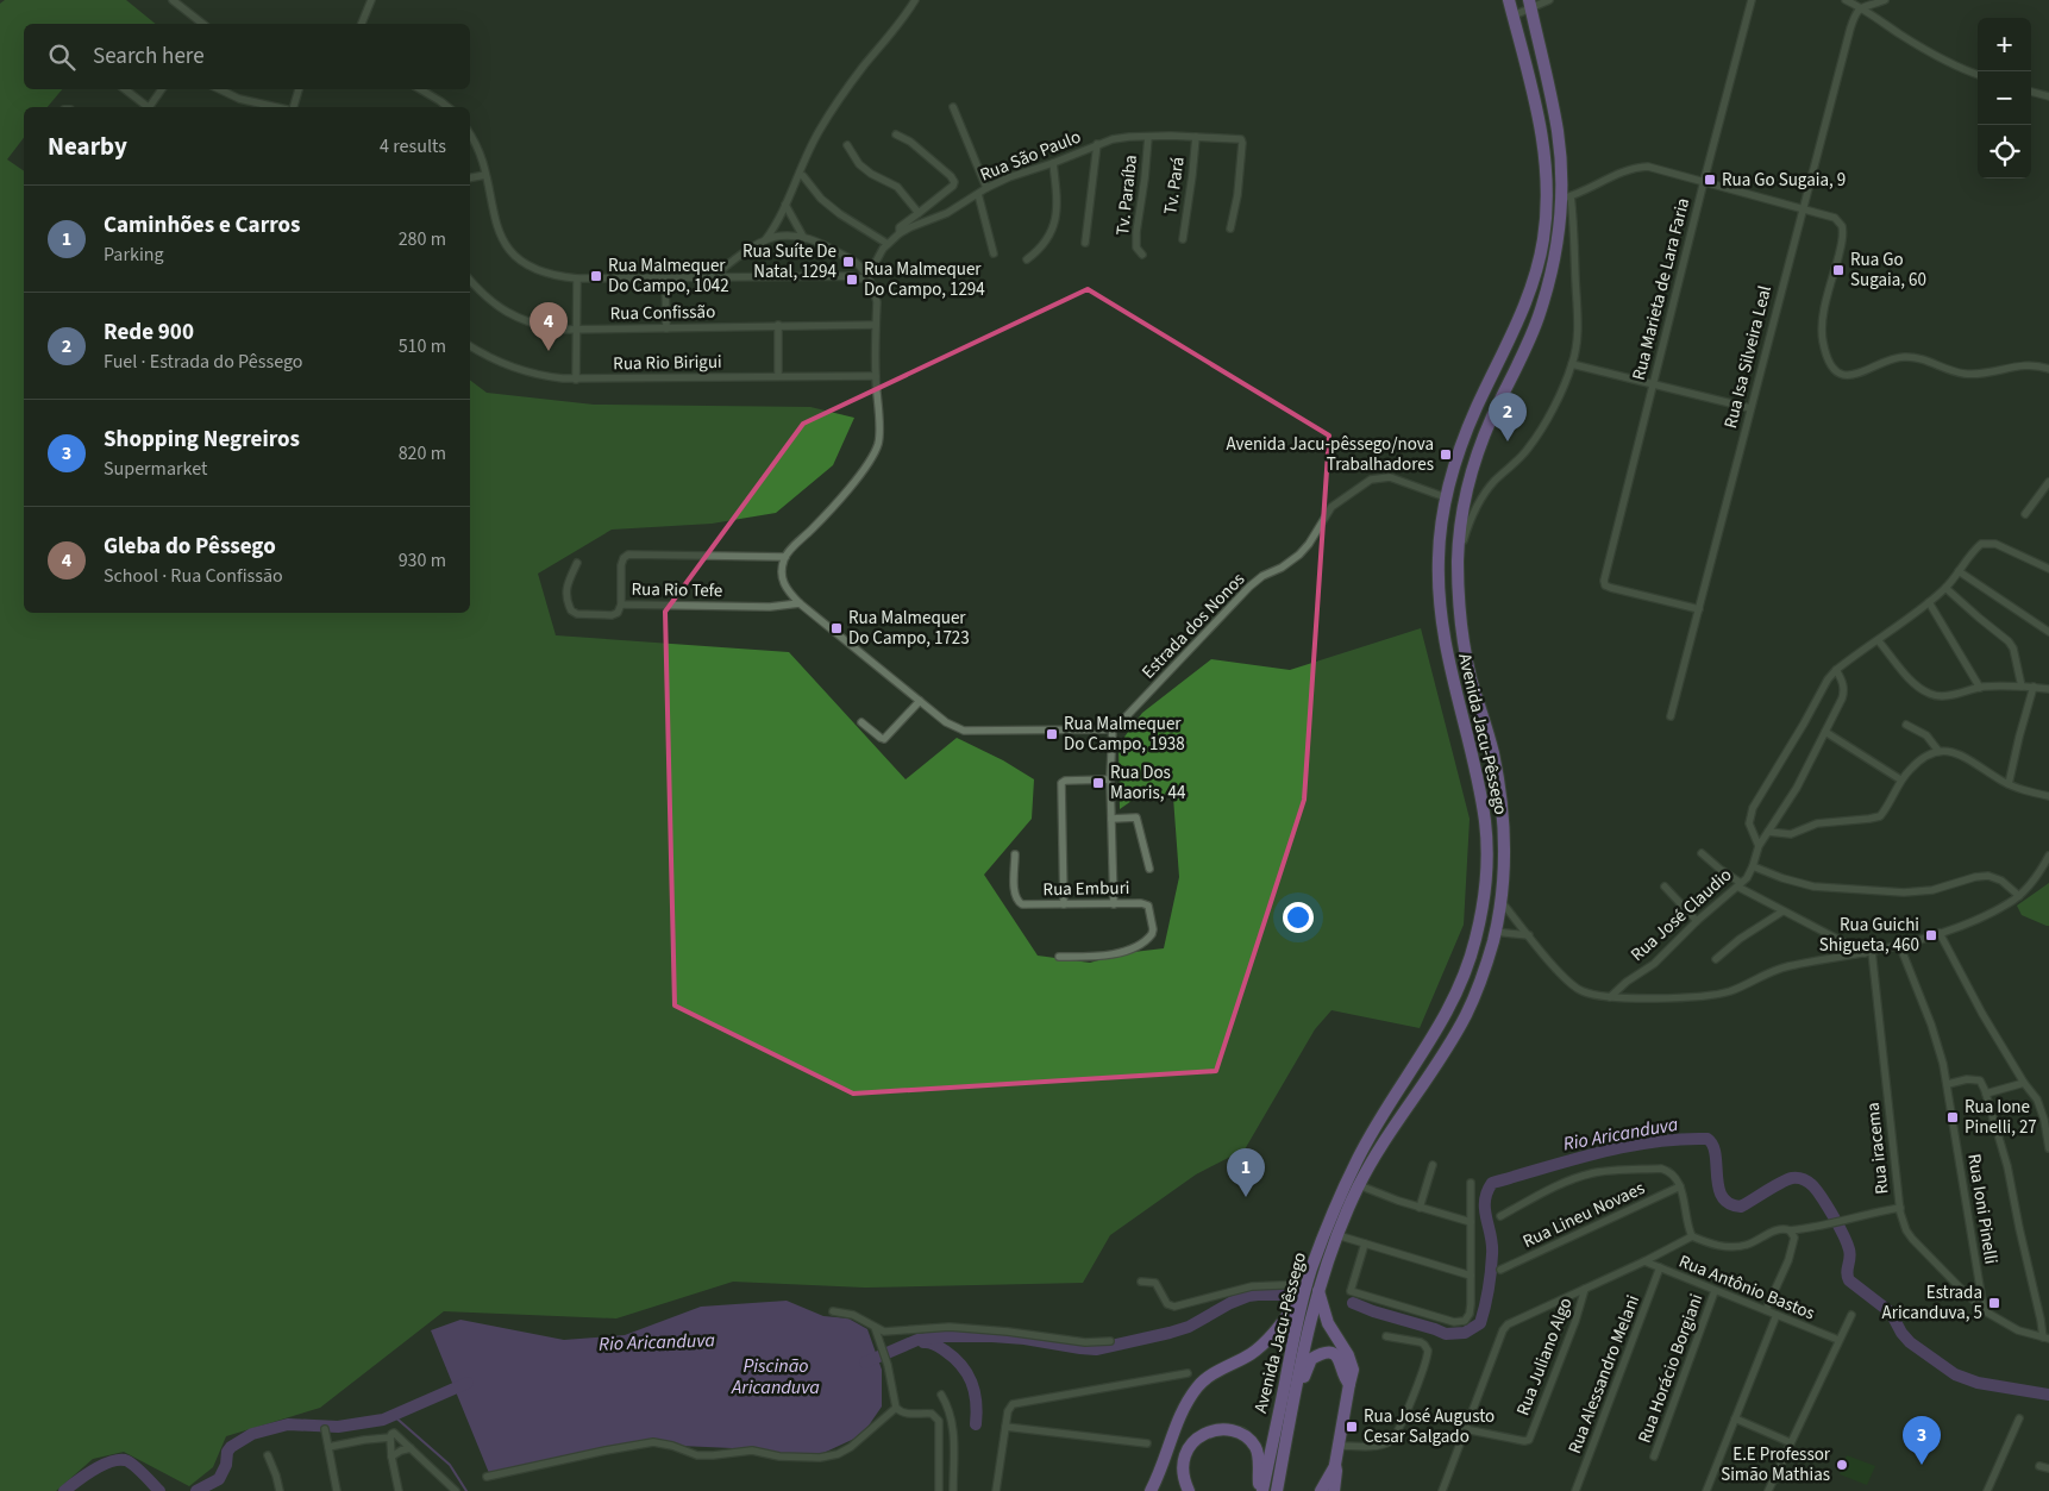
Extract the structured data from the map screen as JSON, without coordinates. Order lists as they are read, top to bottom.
{
  "streets": {
    "highway": ["Avenida Jacu-Pêssego"],
    "street": [
      "Rua São Paulo",
      "Tv. Pará",
      "Tv. Paraíba",
      "Rua Marieta de Lara Faria",
      "Rua Confissão",
      "Rua Isa Silveira Leal",
      "Rua Rio Birigui",
      "Rua Rio Tefe",
      "Estrada dos Nonos",
      "Rua Emburi",
      "Rua José Claudio",
      "Rua iracema",
      "Rua Ioni Pinelli",
      "Rua Lineu Novaes",
      "Rua Antônio Bastos",
      "Rua Juliano Algo",
      "Rua Horácio Borgiani",
      "Rua Alessandro Melani"
    ]
  },
  "crossings": [
    ["Rua São Paulo", "Tv. Pará"],
    ["Rua São Paulo", "Tv. Paraíba"],
    ["Rua Marieta de Lara Faria", "Rua Isa Silveira Leal"],
    ["Estrada dos Nonos", "Avenida Jacu-Pêssego"],
    ["Rua iracema", "Rua Ioni Pinelli"],
    ["Rua Antônio Bastos", "Rua Horácio Borgiani"],
    ["Rua Antônio Bastos", "Rua Alessandro Melani"]
  ],
  "water": ["Rio Aricanduva", "Piscinão Aricanduva"],
  "places": {
    "transit": [
      "Rua Go Sugaia, 9",
      "Rua Suíte De Natal, 1294",
      "Rua Go Sugaia, 60",
      "Rua Malmequer Do Campo, 1042",
      "Rua Malmequer Do Campo, 1294",
      "Avenida Jacu-pêssego/nova Trabalhadores",
      "Rua Malmequer Do Campo, 1723",
      "Rua Malmequer Do Campo, 1938",
      "Rua Dos Maoris, 44",
      "Rua Guichi Shigueta, 460",
      "Rua Ione Pinelli, 27",
      "Estrada Aricanduva, 5",
      "Rua José Augusto Cesar Salgado"
    ],
    "other": ["E.E Professor Simão Mathias"]
  },
  "page": {
    "map_buttons": ["+", "−"],
    "search": "Search here",
    "heading": ["Nearby", "4 results"],
    "list": [
      {
        "mark": "1",
        "name": "Caminhões e Carros",
        "note": "Parking",
        "value": "280 m"
      },
      {
        "mark": "2",
        "name": "Rede 900",
        "note": "Fuel · Estrada do Pêssego",
        "value": "510 m"
      },
      {
        "mark": "3",
        "name": "Shopping Negreiros",
        "note": "Supermarket",
        "value": "820 m"
      },
      {
        "mark": "4",
        "name": "Gleba do Pêssego",
        "note": "School · Rua Confissão",
        "value": "930 m"
      }
    ],
    "pins": [
      "4",
      "2",
      "1",
      "3"
    ]
  }
}
